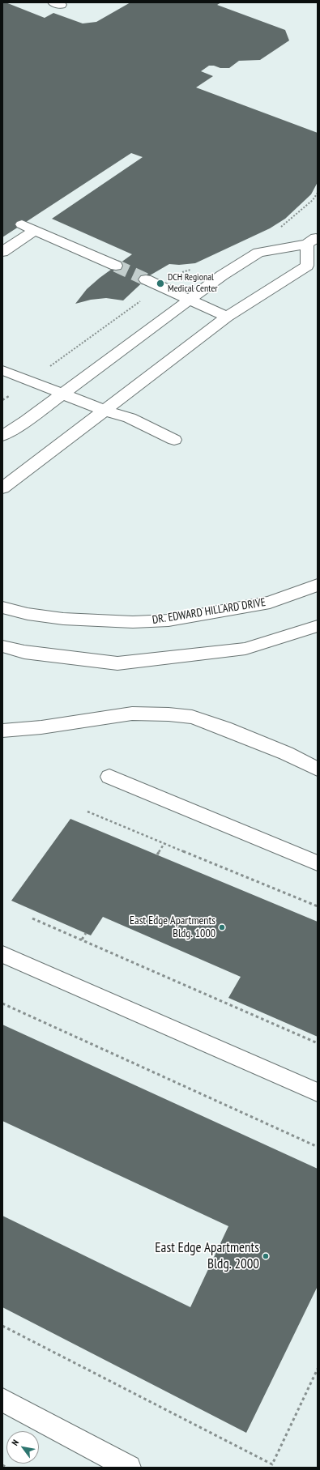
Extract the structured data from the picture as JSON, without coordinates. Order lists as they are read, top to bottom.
{
  "streets": {
    "street": ["DR. EDWARD HILLARD DRIVE"]
  },
  "places": ["DCH Regional Medical Center", "East Edge Apartments Bldg. 1000", "East Edge Apartments Bldg. 2000"],
  "north": "top left"
}
